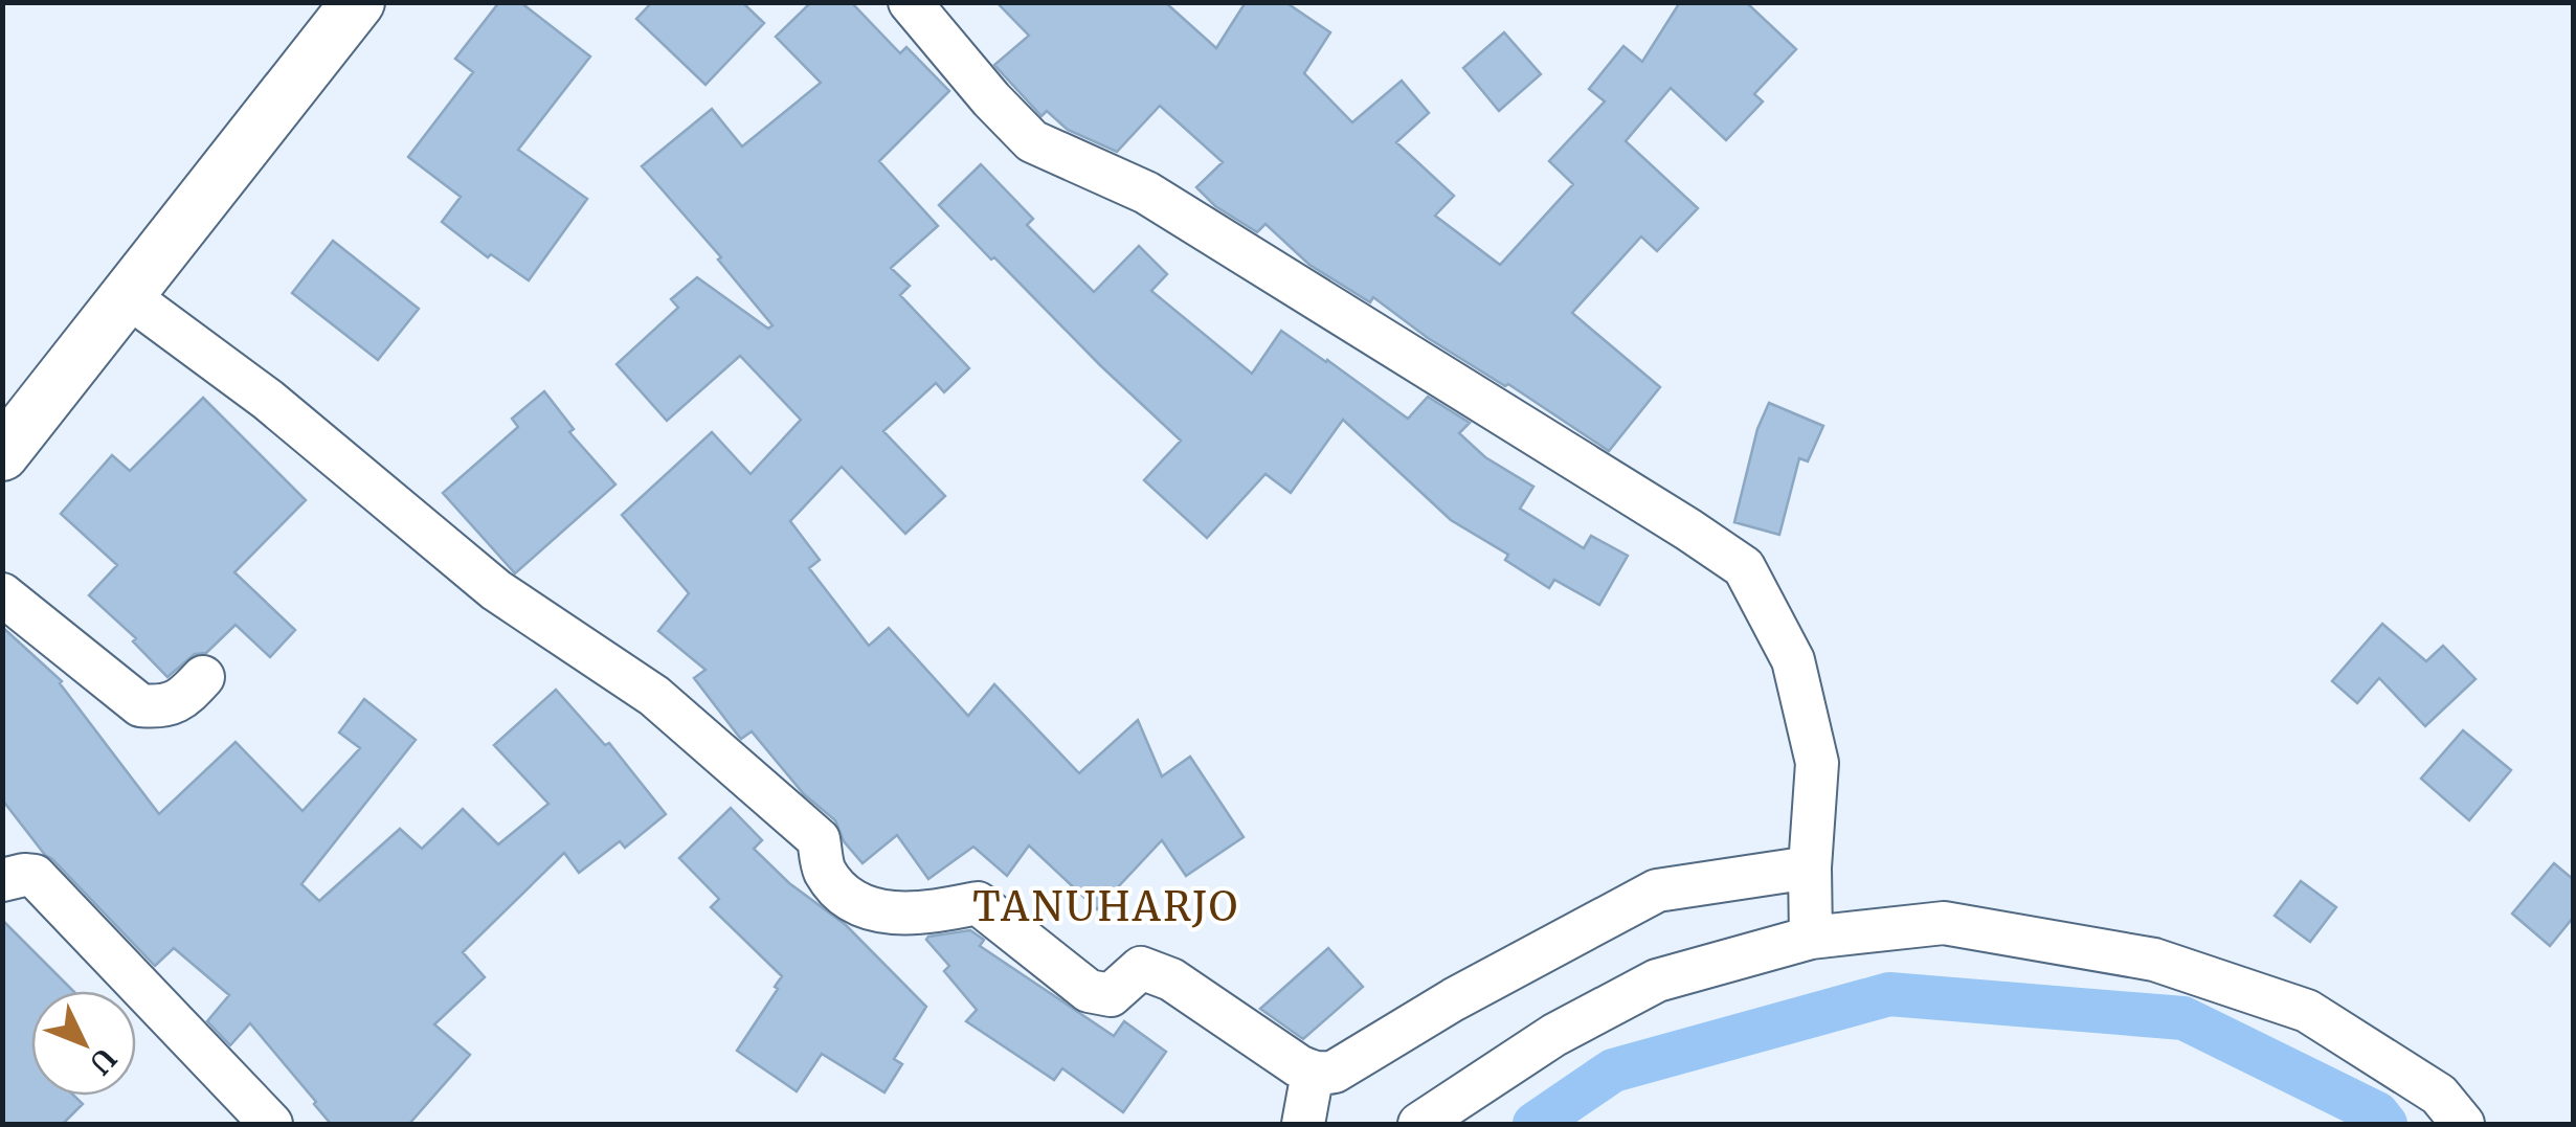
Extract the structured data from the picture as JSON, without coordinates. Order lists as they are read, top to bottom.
{
  "districts": ["TANUHARJO"],
  "north": "bottom right"
}
